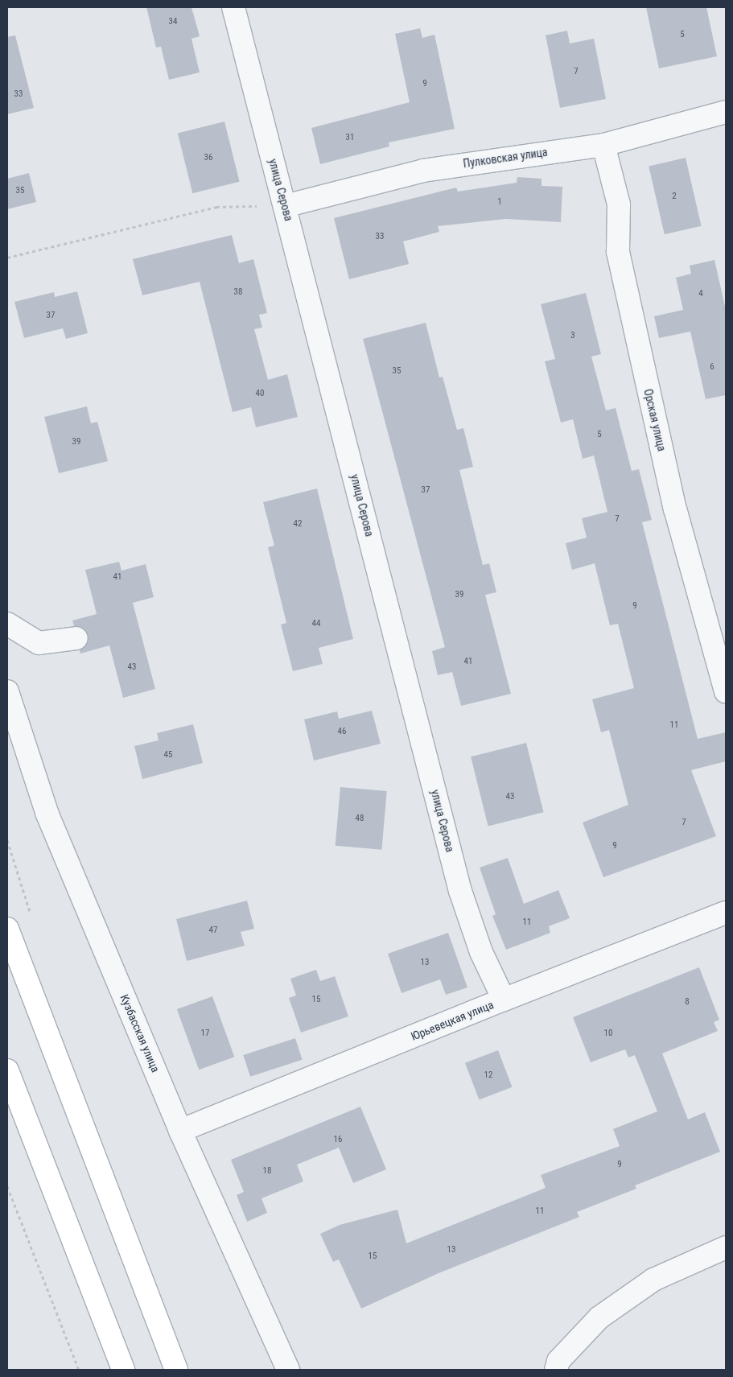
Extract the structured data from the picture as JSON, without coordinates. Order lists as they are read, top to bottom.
{
  "streets": {
    "street": [
      "Пулковская улица",
      "улица Серова",
      "Орская улица",
      "Юрьевецкая улица",
      "Кузбасская улица"
    ]
  },
  "crossings": [
    ["Пулковская улица", "улица Серова"],
    ["Пулковская улица", "Орская улица"],
    ["улица Серова", "Юрьевецкая улица"],
    ["Юрьевецкая улица", "Кузбасская улица"]
  ],
  "house_numbers": [
    "34",
    "5",
    "7",
    "9",
    "33",
    "31",
    "36",
    "35",
    "2",
    "1",
    "33",
    "38",
    "4",
    "37",
    "3",
    "6",
    "35",
    "40",
    "5",
    "39",
    "37",
    "7",
    "42",
    "41",
    "39",
    "9",
    "44",
    "41",
    "43",
    "11",
    "46",
    "45",
    "43",
    "48",
    "7",
    "9",
    "11",
    "47",
    "13",
    "15",
    "8",
    "17",
    "10",
    "12",
    "16",
    "9",
    "18",
    "11",
    "13",
    "15"
  ]
}
